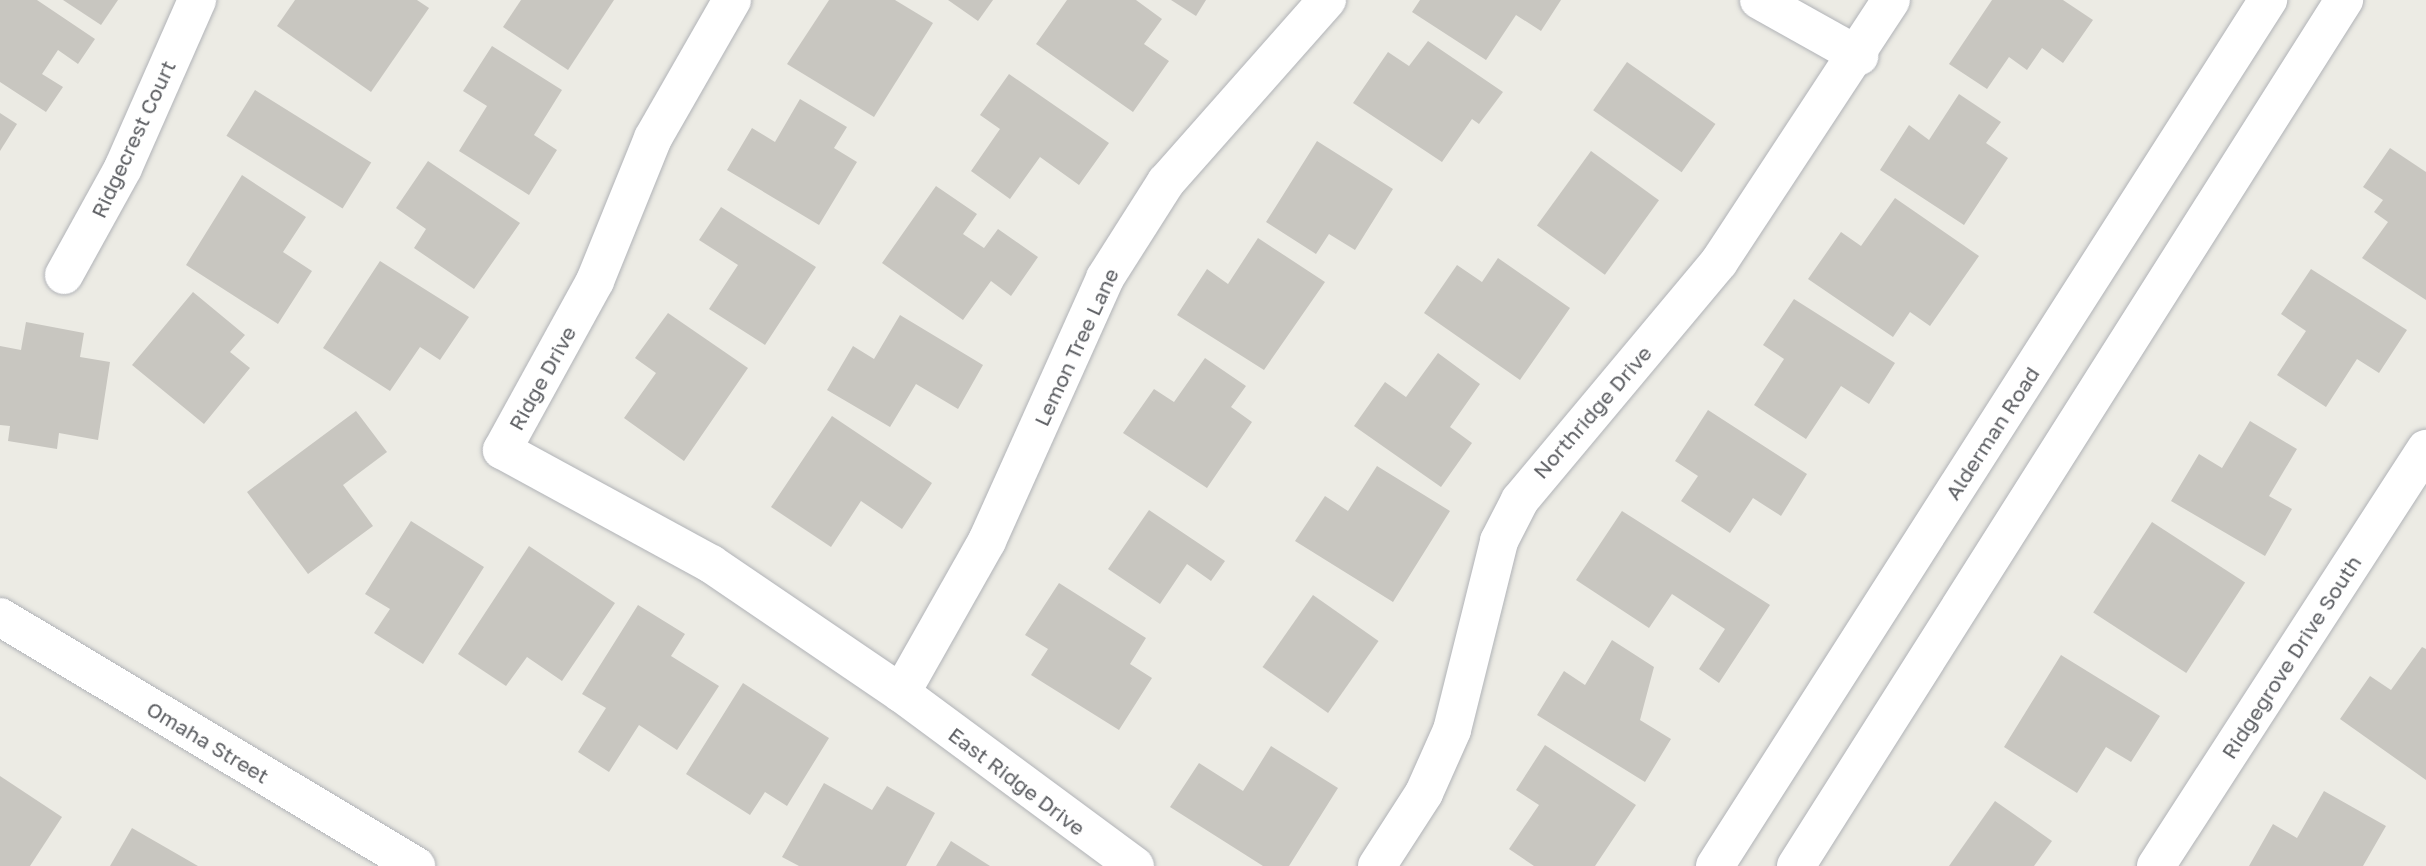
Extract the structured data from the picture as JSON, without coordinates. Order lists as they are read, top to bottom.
{
  "streets": {
    "street": [
      "Ridgecrest Court",
      "Lemon Tree Lane",
      "Ridge Drive",
      "Northridge Drive",
      "Alderman Road",
      "Ridgegrove Drive South",
      "Omaha Street",
      "East Ridge Drive"
    ]
  },
  "crossings": [
    ["Lemon Tree Lane", "Ridge Drive"],
    ["Lemon Tree Lane", "East Ridge Drive"],
    ["Ridge Drive", "East Ridge Drive"]
  ]
}
